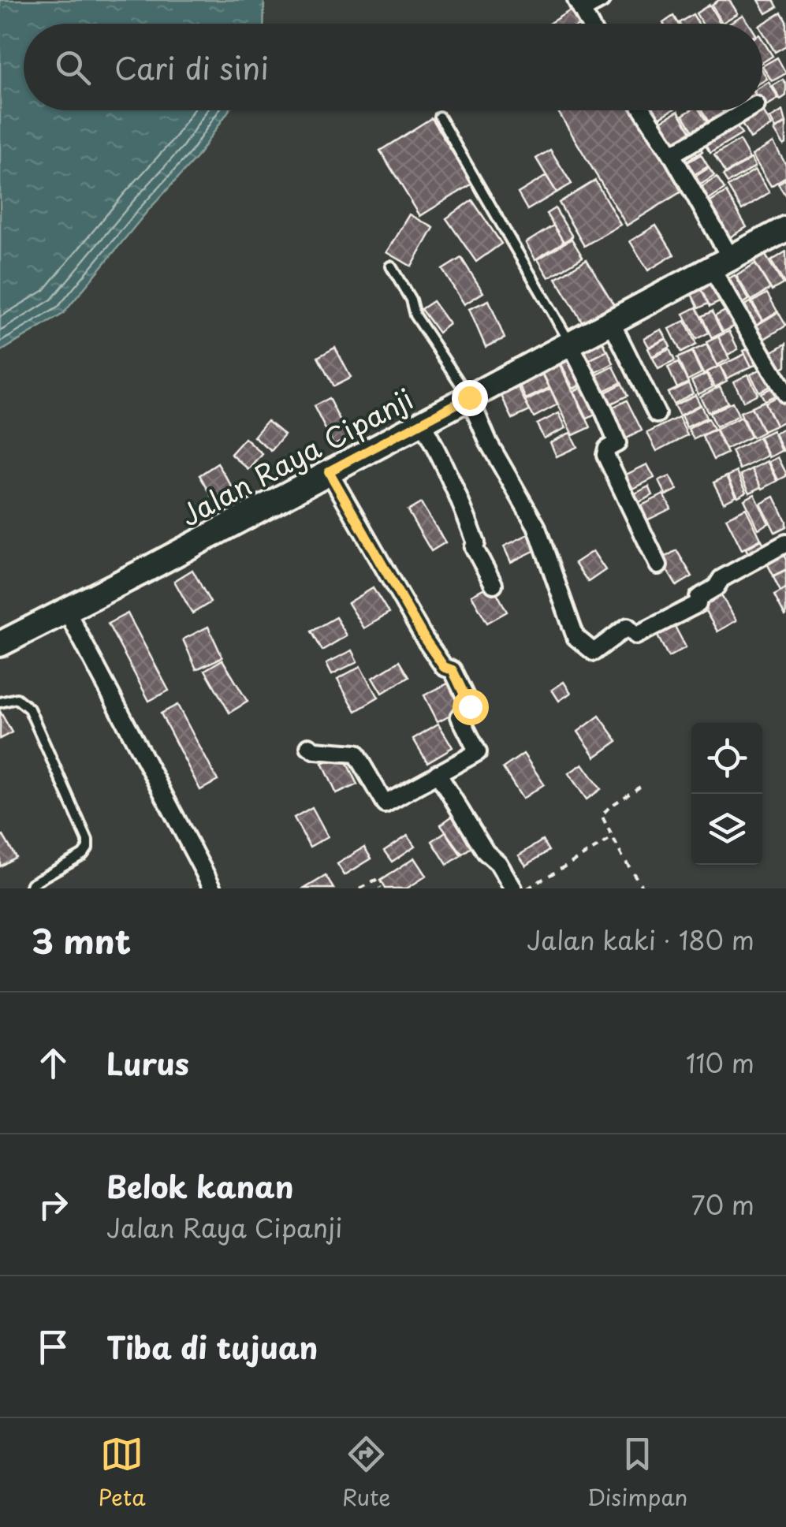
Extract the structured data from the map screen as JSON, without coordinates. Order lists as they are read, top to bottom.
{
  "streets": {
    "main road": ["Jalan Raya Cipanji"]
  },
  "page": {
    "search": "Cari di sini",
    "heading": ["3 mnt", "Jalan kaki · 180 m"],
    "list": [
      ["Lurus", "110 m"],
      ["Belok kanan", "Jalan Raya Cipanji", "70 m"],
      "Tiba di tujuan"
    ],
    "nav": ["Peta", "Rute", "Disimpan"]
  }
}
